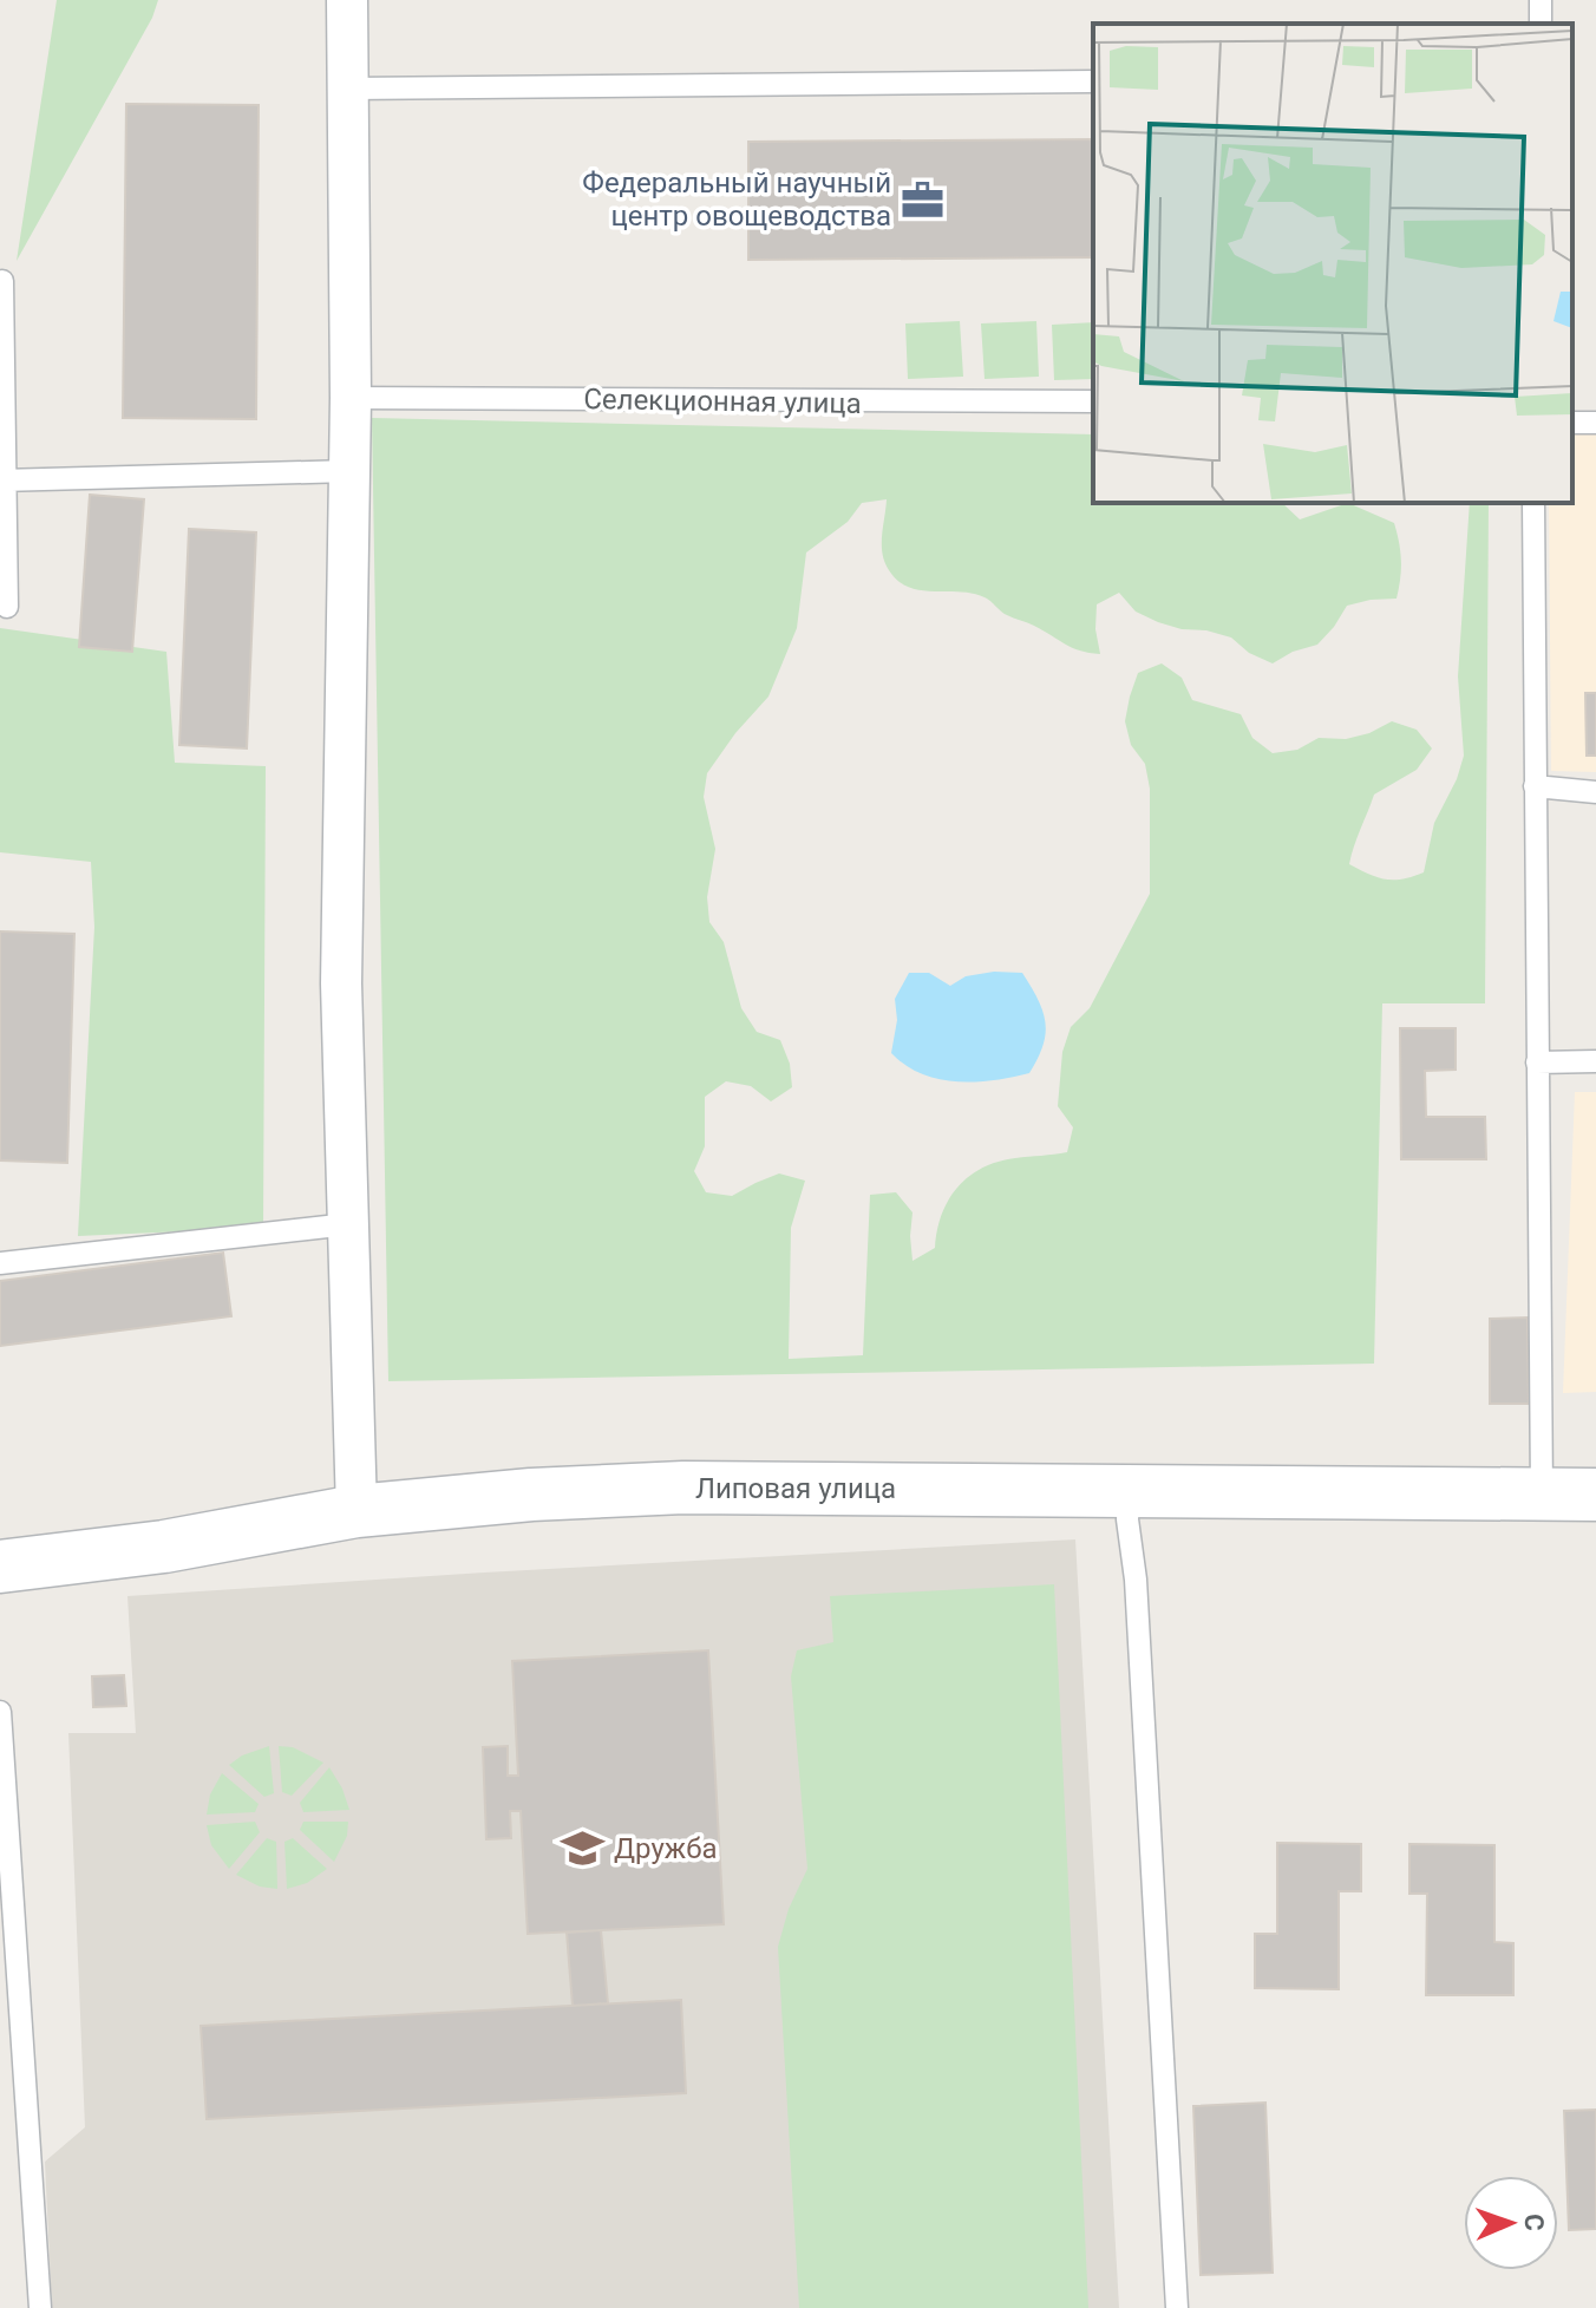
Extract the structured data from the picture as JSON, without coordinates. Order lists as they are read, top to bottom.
{
  "streets": {
    "street": ["Липовая улица"],
    "lane": ["Селекционная улица"]
  },
  "places": {
    "office": ["Федеральный научный центр овощеводства"],
    "school or university": ["Дружба"]
  },
  "north": "right"
}
